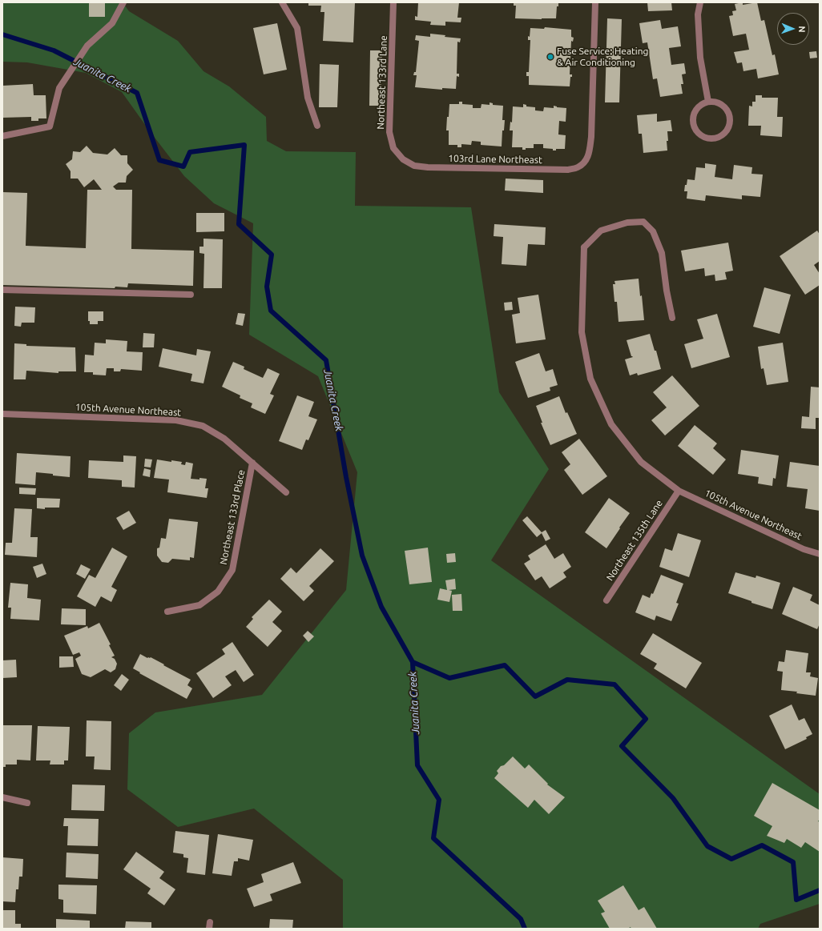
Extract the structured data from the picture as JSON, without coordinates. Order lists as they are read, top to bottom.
{
  "streets": {
    "street": [
      "Northeast 133rd Lane",
      "103rd Lane Northeast",
      "105th Avenue Northeast",
      "Northeast 133rd Place",
      "Northeast 135th Lane"
    ]
  },
  "crossings": [
    ["Northeast 133rd Lane", "103rd Lane Northeast"],
    ["105th Avenue Northeast", "Northeast 133rd Place"],
    ["105th Avenue Northeast", "Northeast 135th Lane"]
  ],
  "water": ["Juanita Creek"],
  "places": ["Fuse Service: Heating & Air Conditioning"],
  "north": "right"
}
